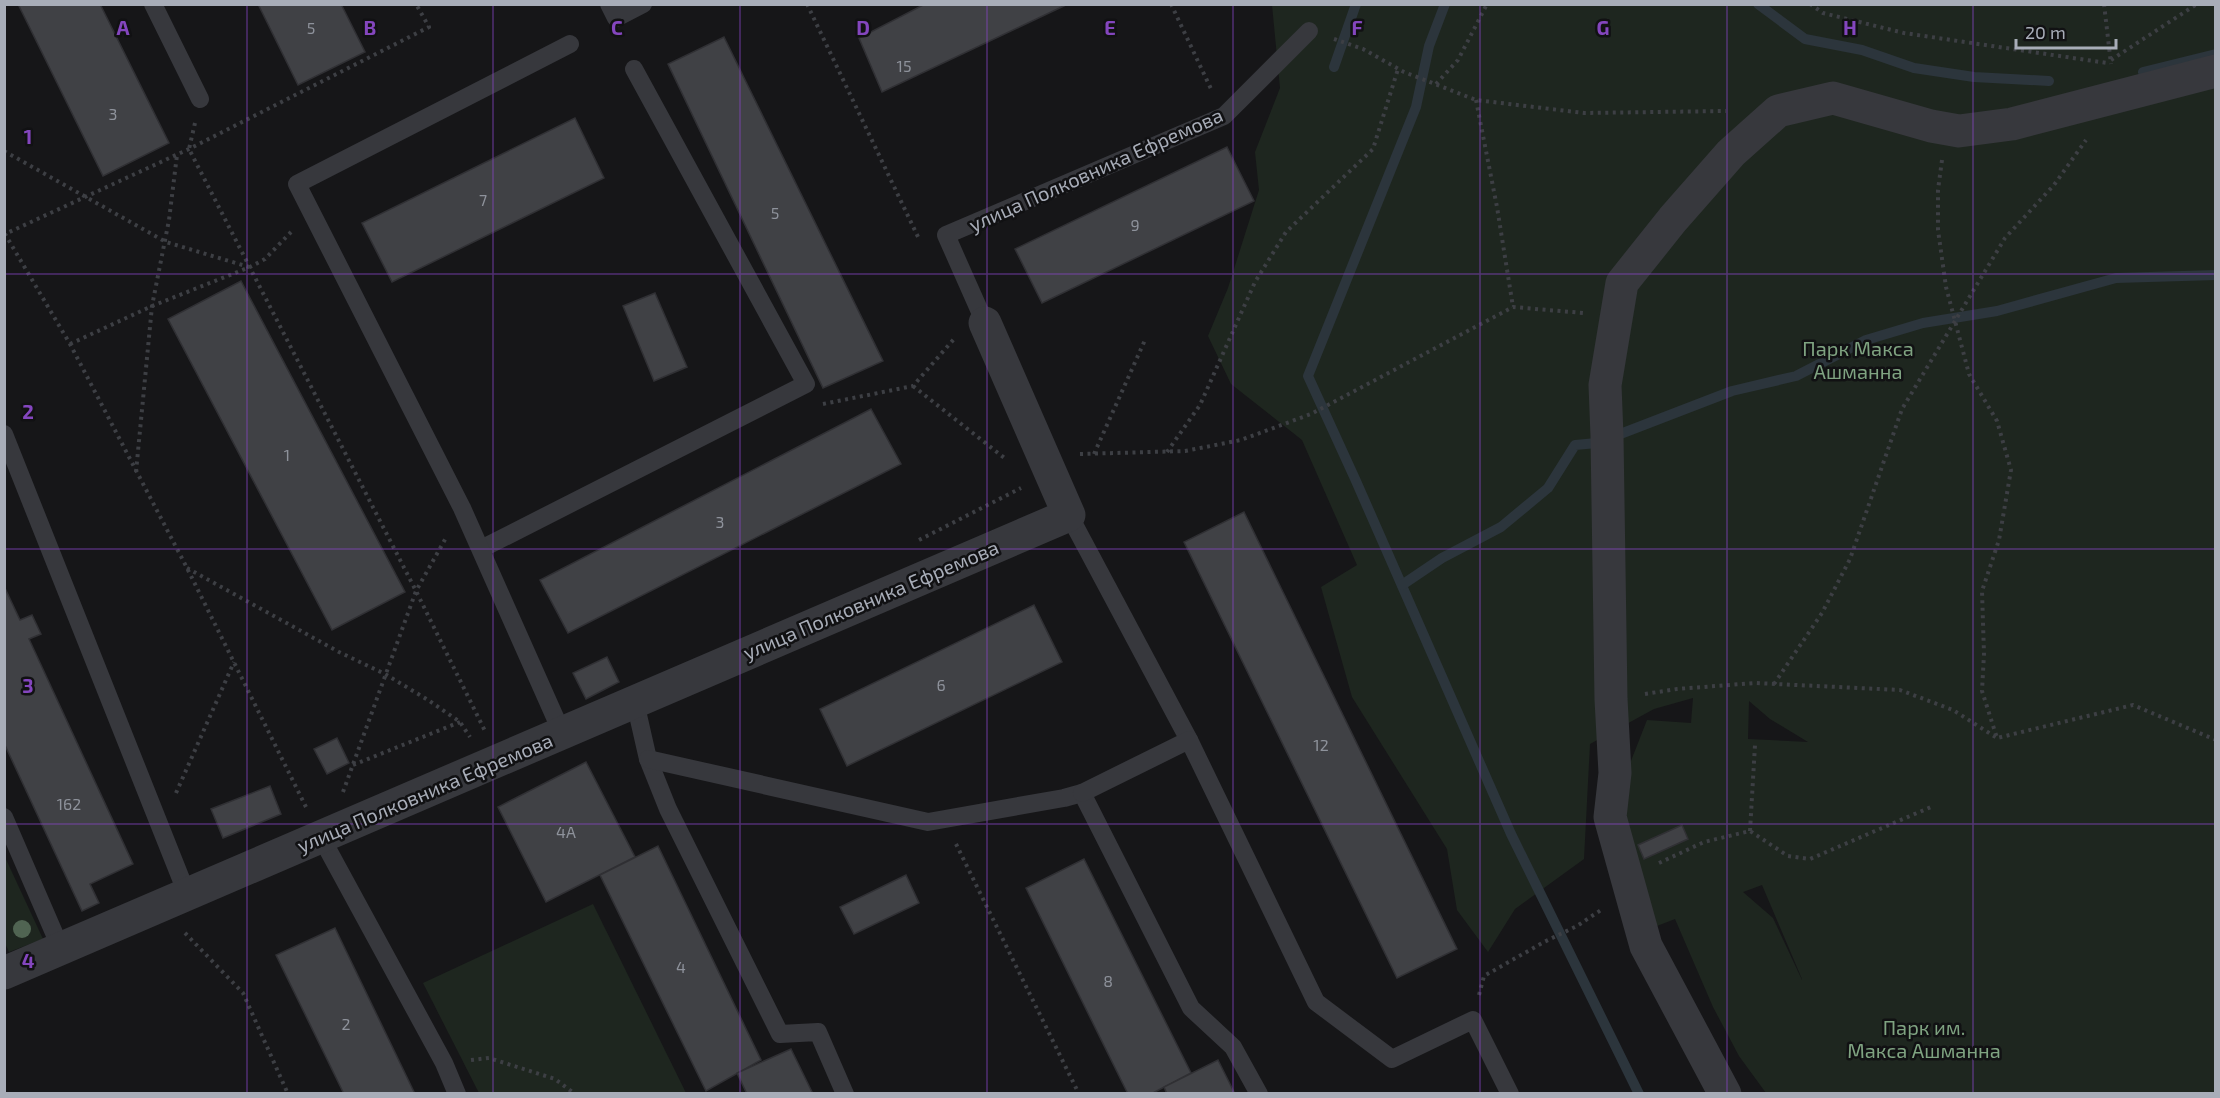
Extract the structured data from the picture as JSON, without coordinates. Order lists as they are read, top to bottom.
{
  "streets": {
    "street": ["улица Полковника Ефремова"]
  },
  "parks": ["Парк Макса Ашманна", "Парк им. Макса Ашманна"],
  "house_numbers": [
    "5",
    "15",
    "3",
    "7",
    "5",
    "9",
    "1",
    "3",
    "6",
    "12",
    "162",
    "4А",
    "4",
    "8",
    "2"
  ],
  "scale_bar": "20 m",
  "grid": {
    "columns": [
      "A",
      "B",
      "C",
      "D",
      "E",
      "F",
      "G",
      "H"
    ],
    "rows": [
      "1",
      "2",
      "3",
      "4"
    ]
  }
}
